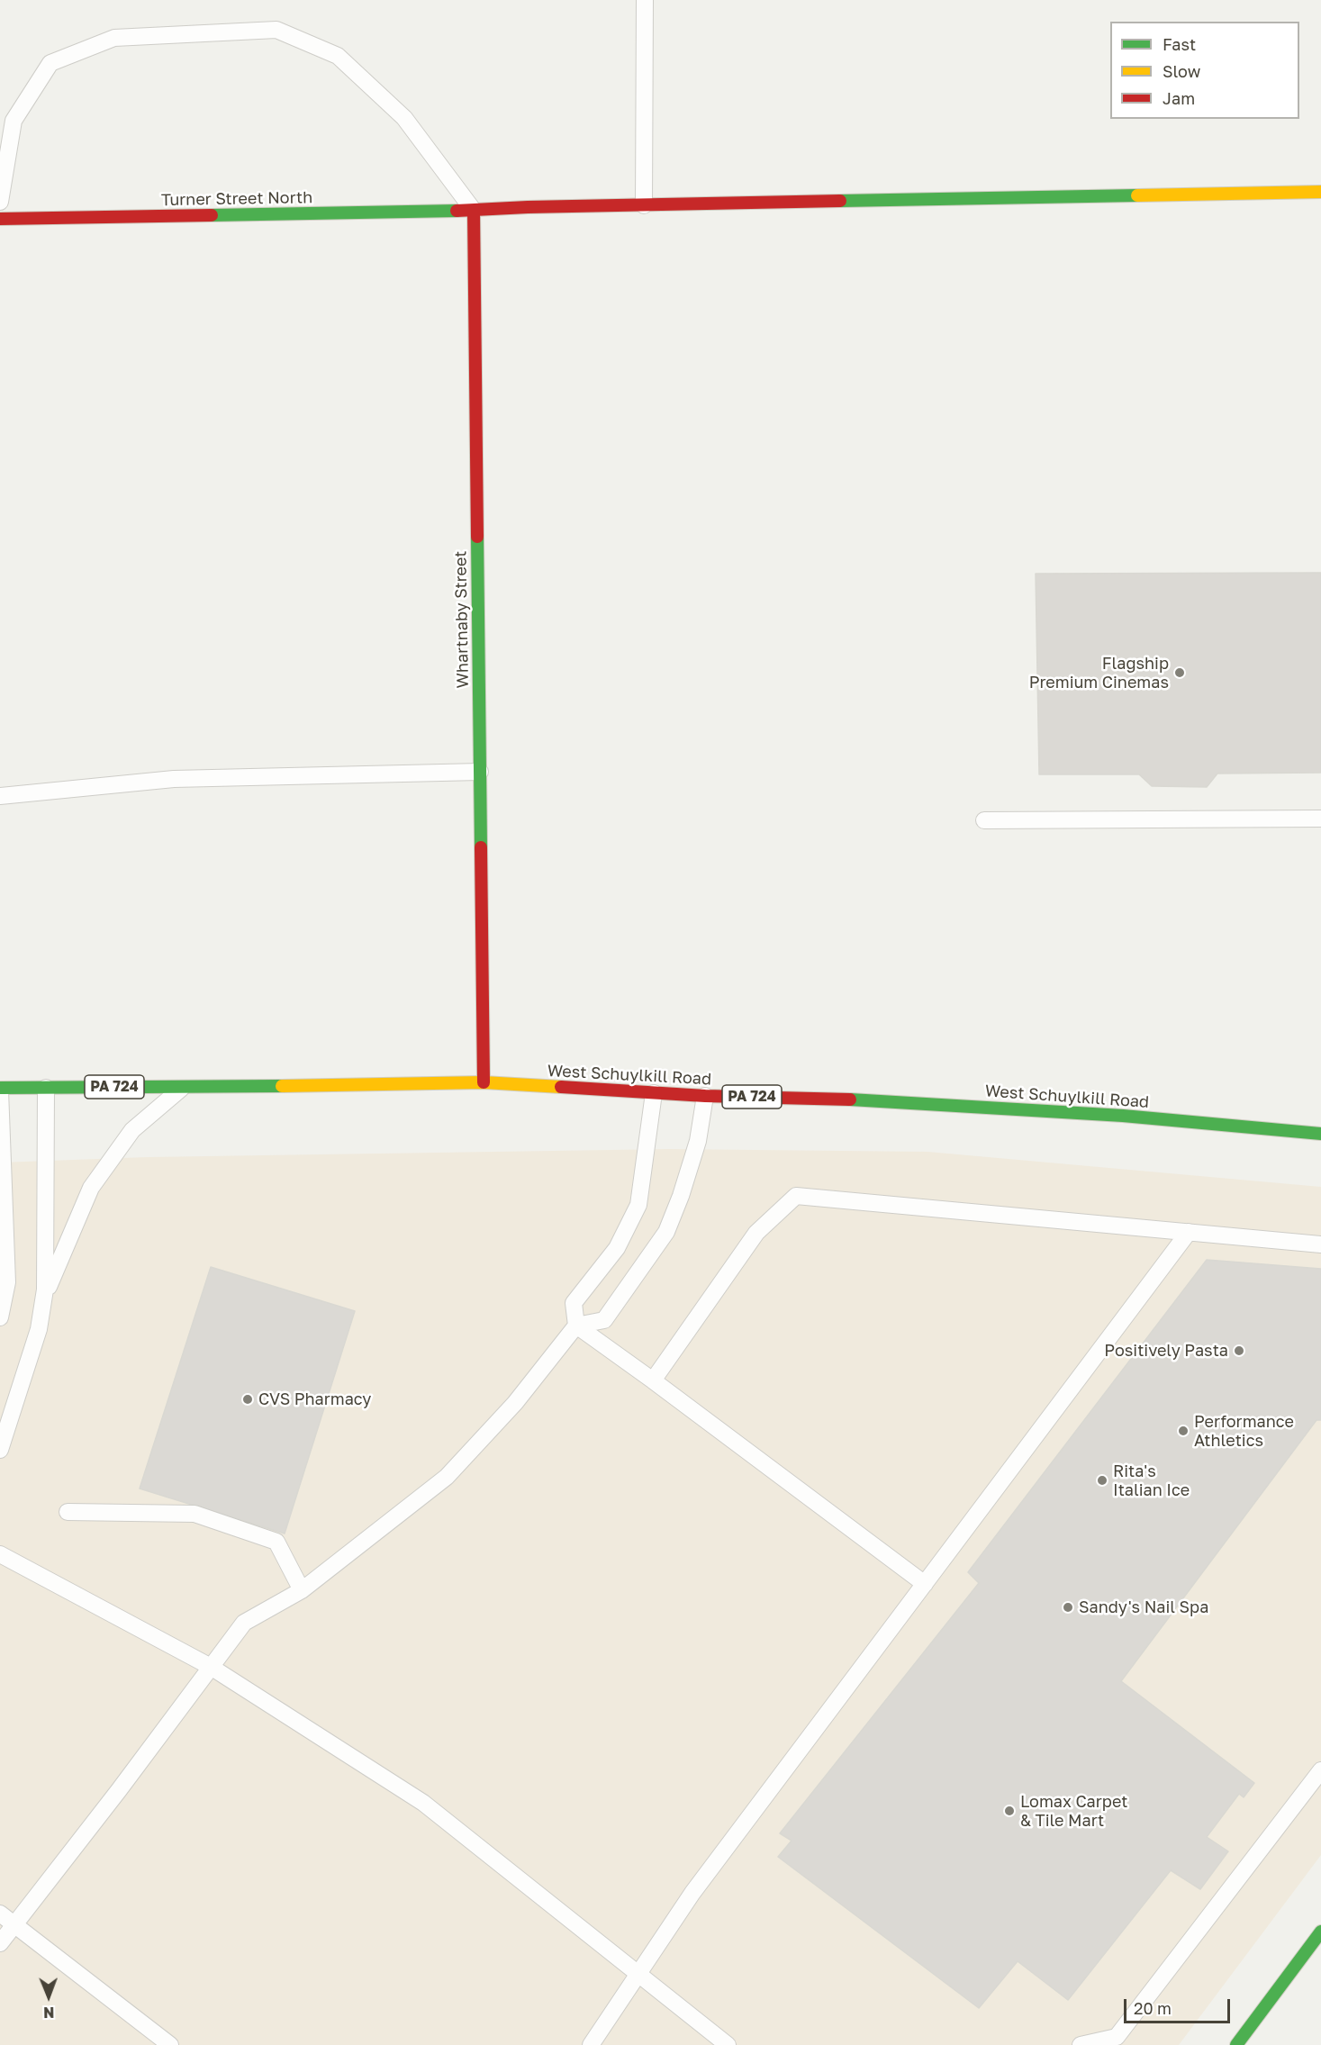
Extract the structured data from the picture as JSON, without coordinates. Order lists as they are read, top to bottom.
{
  "streets": {
    "street": [
      "Turner Street North",
      "Whartnaby Street",
      "West Schuylkill Road",
      "PA 724"
    ]
  },
  "crossings": [
    ["Turner Street North", "Whartnaby Street"],
    ["Whartnaby Street", "West Schuylkill Road"]
  ],
  "places": [
    "Flagship Premium Cinemas",
    "Positively Pasta",
    "CVS Pharmacy",
    "Performance Athletics",
    "Rita's Italian Ice",
    "Sandy's Nail Spa",
    "Lomax Carpet & Tile Mart"
  ],
  "legend": ["Fast", "Slow", "Jam"],
  "scale_bar": "20 m",
  "north": "bottom"
}
